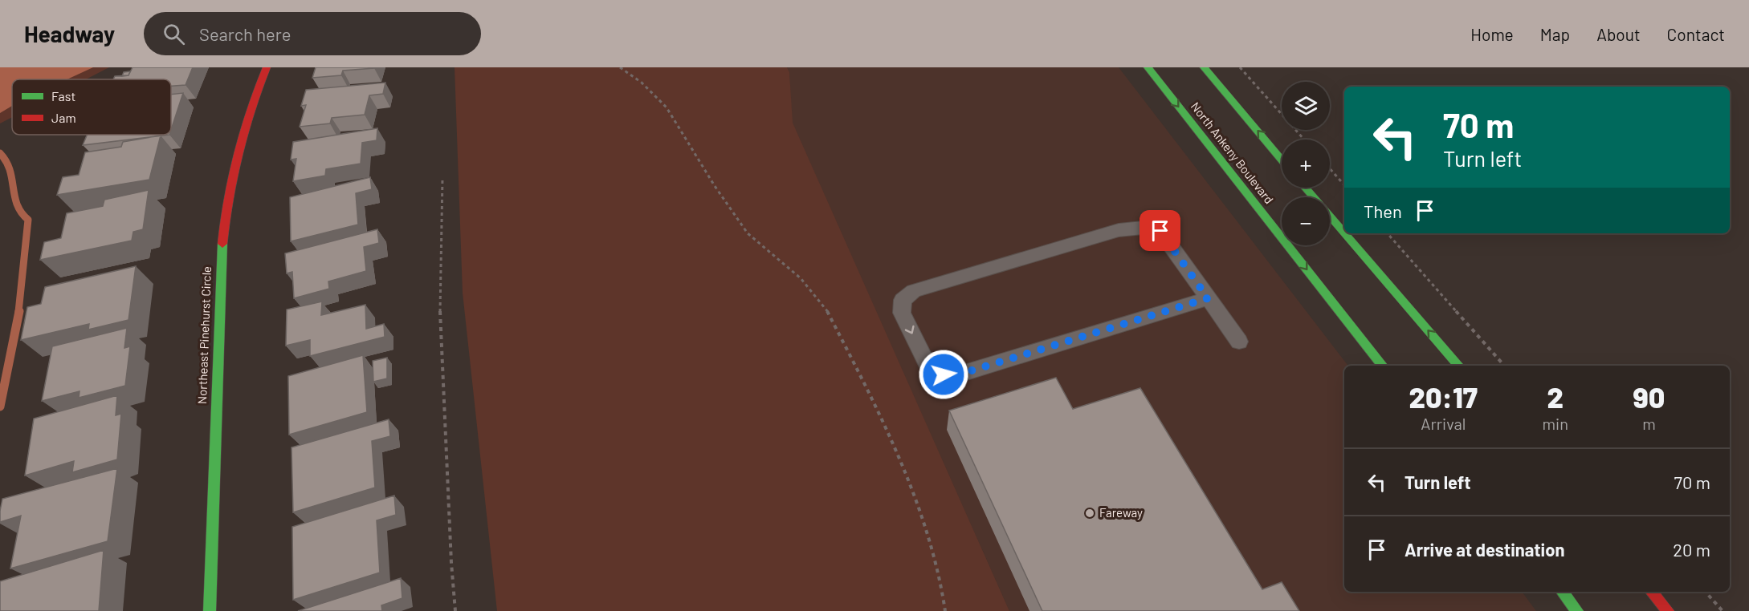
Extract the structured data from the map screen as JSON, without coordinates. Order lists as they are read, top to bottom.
{
  "streets": {
    "main road": ["North Ankeny Boulevard", "Northeast Pinehurst Circle"]
  },
  "places": ["Fareway"],
  "legend": ["Fast", "Jam"],
  "page": {
    "header": "Headway",
    "search": "Search here",
    "nav": [
      "Home",
      "Map",
      "About",
      "Contact"
    ],
    "map_buttons": ["+", "−"],
    "turn": ["70 m", "Turn left"],
    "then": "Then",
    "eta": [
      "20:17",
      "Arrival",
      "2",
      "min",
      "90",
      "m"
    ],
    "list": [
      {
        "name": "Turn left",
        "value": "70 m"
      },
      {
        "name": "Arrive at destination",
        "value": "20 m"
      }
    ]
  }
}
